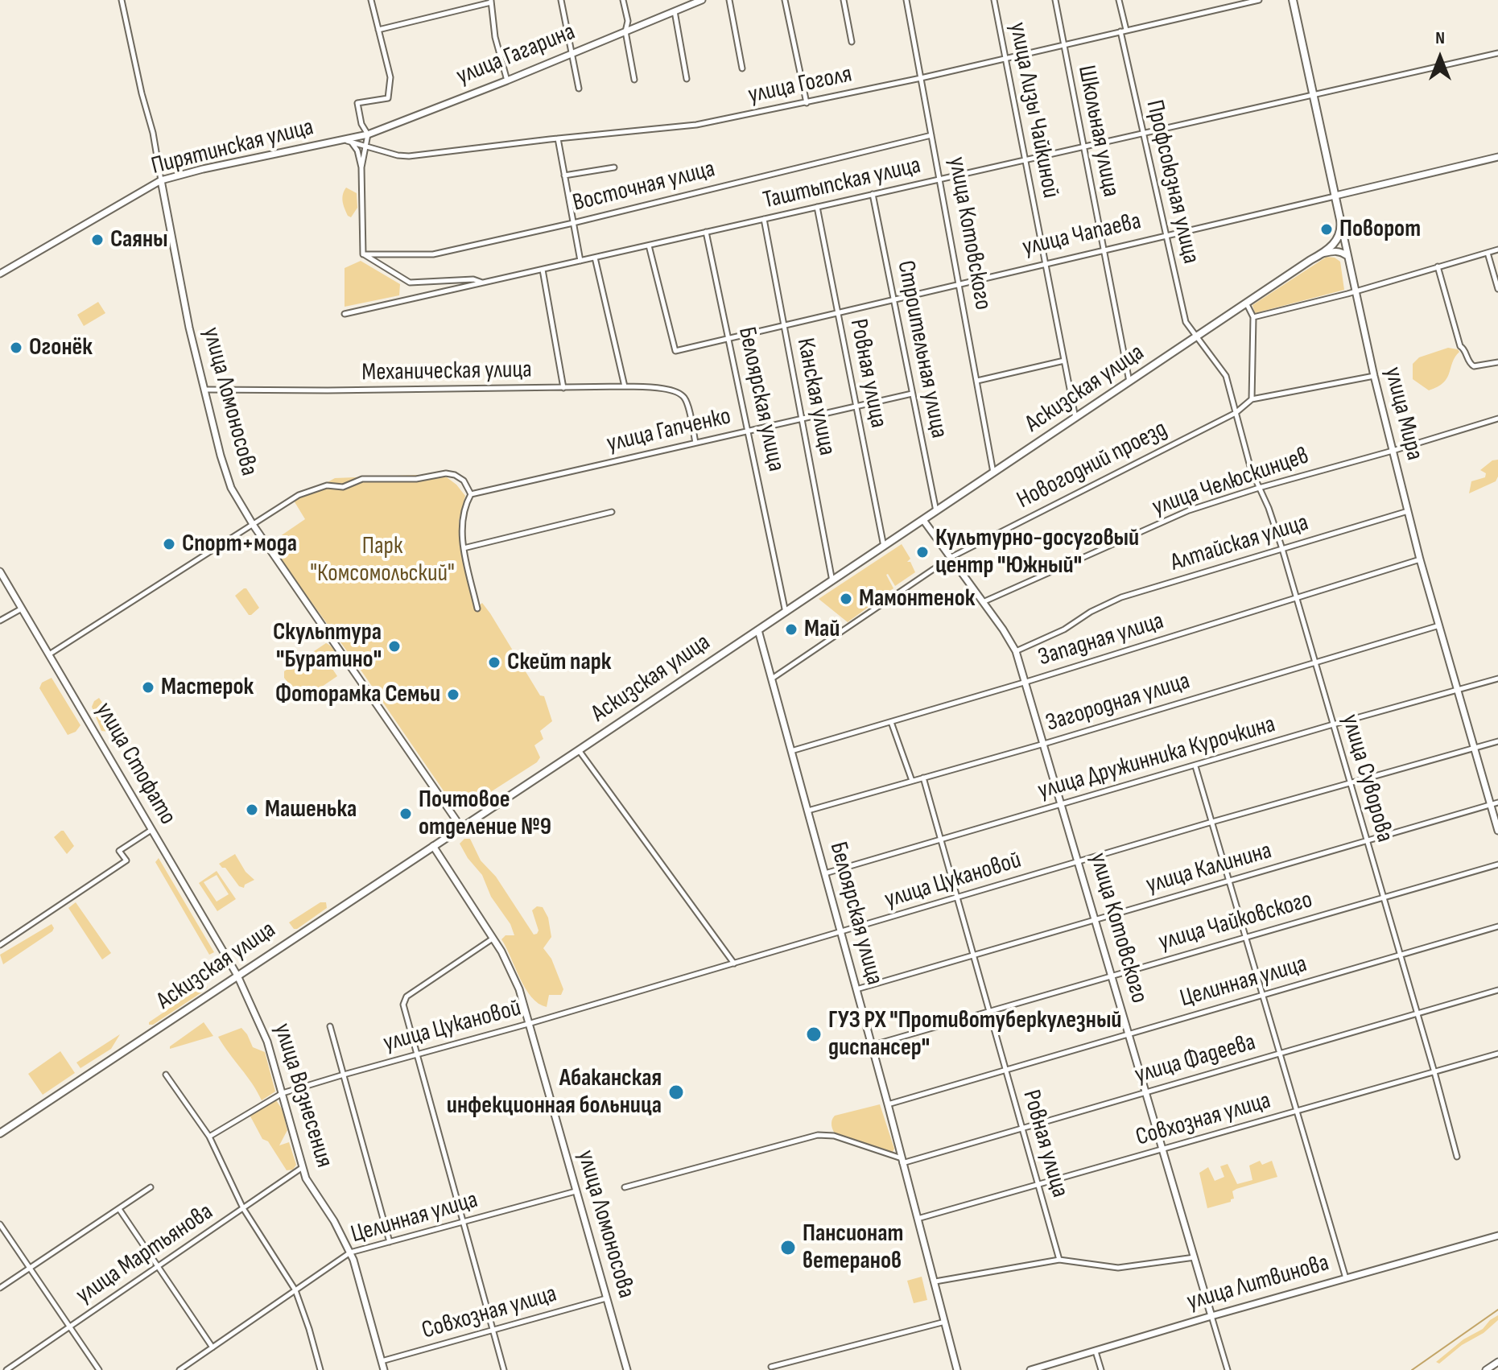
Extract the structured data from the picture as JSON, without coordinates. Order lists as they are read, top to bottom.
{
  "streets": {
    "main road": ["Аскизская улица", "улица Мира"],
    "street": [
      "улица Гагарина",
      "улица Гоголя",
      "улица Лизы Чайкиной",
      "Школьная улица",
      "Пирятинская улица",
      "Профсоюзная улица",
      "Таштыпская улица",
      "Восточная улица",
      "улица Котовского",
      "улица Чапаева",
      "Строительная улица",
      "Механическая улица",
      "Ровная улица",
      "Канская улица",
      "Белоярская улица",
      "улица Ломоносова",
      "улица Гапченко",
      "Новогодний проезд",
      "улица Челюскинцев",
      "Алтайская улица",
      "Западная улица",
      "Загородная улица",
      "улица Дружинника Курочкина",
      "улица Стофато",
      "улица Суворова",
      "улица Калинина",
      "улица Цукановой",
      "улица Чайковского",
      "Целинная улица",
      "улица Фадеева",
      "улица Вознесения",
      "Совхозная улица",
      "улица Мартьянова",
      "улица Литвинова"
    ]
  },
  "crossings": [
    ["улица Гагарина", "улица Гоголя"],
    ["улица Гагарина", "Пирятинская улица"],
    ["улица Гоголя", "улица Лизы Чайкиной"],
    ["улица Гоголя", "Школьная улица"],
    ["улица Гоголя", "Пирятинская улица"],
    ["улица Гоголя", "Профсоюзная улица"],
    ["улица Гоголя", "улица Котовского"],
    ["улица Лизы Чайкиной", "Таштыпская улица"],
    ["улица Лизы Чайкиной", "улица Чапаева"],
    ["улица Лизы Чайкиной", "Аскизская улица"],
    ["Школьная улица", "Таштыпская улица"],
    ["Школьная улица", "улица Чапаева"],
    ["Школьная улица", "Аскизская улица"],
    ["Пирятинская улица", "улица Ломоносова"],
    ["Профсоюзная улица", "Таштыпская улица"],
    ["Профсоюзная улица", "улица Чапаева"],
    ["Профсоюзная улица", "Аскизская улица"],
    ["Профсоюзная улица", "улица Суворова"],
    ["Таштыпская улица", "улица Котовского"],
    ["Таштыпская улица", "улица Чапаева"],
    ["Таштыпская улица", "Строительная улица"],
    ["Таштыпская улица", "Ровная улица"],
    ["Таштыпская улица", "Канская улица"],
    ["Таштыпская улица", "Белоярская улица"],
    ["Таштыпская улица", "улица Мира"],
    ["Восточная улица", "улица Котовского"],
    ["улица Котовского", "улица Чапаева"],
    ["улица Котовского", "Аскизская улица"],
    ["улица Котовского", "Новогодний проезд"],
    ["улица Котовского", "улица Челюскинцев"],
    ["улица Котовского", "Алтайская улица"],
    ["улица Котовского", "Западная улица"],
    ["улица Котовского", "Загородная улица"],
    ["улица Котовского", "улица Дружинника Курочкина"],
    ["улица Котовского", "улица Калинина"],
    ["улица Котовского", "улица Цукановой"],
    ["улица Котовского", "улица Чайковского"],
    ["улица Котовского", "Целинная улица"],
    ["улица Котовского", "улица Фадеева"],
    ["улица Котовского", "Совхозная улица"],
    ["улица Котовского", "улица Литвинова"],
    ["улица Чапаева", "Строительная улица"],
    ["улица Чапаева", "Ровная улица"],
    ["улица Чапаева", "Канская улица"],
    ["улица Чапаева", "Белоярская улица"],
    ["улица Чапаева", "улица Мира"],
    ["Строительная улица", "Аскизская улица"],
    ["Строительная улица", "улица Гапченко"],
    ["Механическая улица", "улица Ломоносова"],
    ["Механическая улица", "улица Гапченко"],
    ["Ровная улица", "Аскизская улица"],
    ["Ровная улица", "улица Гапченко"],
    ["Ровная улица", "Загородная улица"],
    ["Ровная улица", "улица Дружинника Курочкина"],
    ["Ровная улица", "улица Калинина"],
    ["Ровная улица", "улица Цукановой"],
    ["Ровная улица", "улица Чайковского"],
    ["Ровная улица", "Целинная улица"],
    ["Ровная улица", "улица Фадеева"],
    ["Ровная улица", "Совхозная улица"],
    ["Аскизская улица", "Канская улица"],
    ["Аскизская улица", "Белоярская улица"],
    ["Аскизская улица", "улица Ломоносова"],
    ["Аскизская улица", "улица Стофато"],
    ["Аскизская улица", "улица Суворова"],
    ["Аскизская улица", "улица Вознесения"],
    ["Канская улица", "улица Гапченко"],
    ["Белоярская улица", "улица Гапченко"],
    ["Белоярская улица", "Новогодний проезд"],
    ["Белоярская улица", "Западная улица"],
    ["Белоярская улица", "Загородная улица"],
    ["Белоярская улица", "улица Дружинника Курочкина"],
    ["Белоярская улица", "улица Калинина"],
    ["Белоярская улица", "улица Цукановой"],
    ["Белоярская улица", "улица Чайковского"],
    ["Белоярская улица", "Целинная улица"],
    ["Белоярская улица", "улица Фадеева"],
    ["Белоярская улица", "Совхозная улица"],
    ["улица Ломоносова", "улица Цукановой"],
    ["улица Ломоносова", "Целинная улица"],
    ["улица Ломоносова", "Совхозная улица"],
    ["улица Мира", "улица Челюскинцев"],
    ["улица Мира", "Алтайская улица"],
    ["улица Мира", "Западная улица"],
    ["улица Мира", "Загородная улица"],
    ["улица Мира", "улица Дружинника Курочкина"],
    ["улица Мира", "улица Калинина"],
    ["улица Мира", "улица Цукановой"],
    ["Новогодний проезд", "улица Суворова"],
    ["улица Челюскинцев", "улица Суворова"],
    ["Алтайская улица", "улица Суворова"],
    ["Западная улица", "улица Суворова"],
    ["Загородная улица", "улица Суворова"],
    ["улица Дружинника Курочкина", "улица Суворова"],
    ["улица Стофато", "улица Вознесения"],
    ["улица Суворова", "улица Калинина"],
    ["улица Суворова", "улица Цукановой"],
    ["улица Суворова", "улица Чайковского"],
    ["улица Суворова", "Целинная улица"],
    ["улица Суворова", "улица Фадеева"],
    ["улица Суворова", "Совхозная улица"],
    ["улица Цукановой", "улица Вознесения"],
    ["Целинная улица", "улица Вознесения"],
    ["улица Вознесения", "Совхозная улица"],
    ["улица Вознесения", "улица Мартьянова"]
  ],
  "parks": ["Парк \"Комсомольский\""],
  "places": [
    "Поворот",
    "Саяны",
    "Огонёк",
    "Спорт+мода",
    "Культурно-досуговый центр \"Южный\"",
    "Мамонтенок",
    "Май",
    "Скульптура \"Буратино\"",
    "Скейт парк",
    "Мастерок",
    "Фоторамка Семьи",
    "Машенька",
    "Почтовое отделение №9",
    "ГУЗ РХ \"Противотуберкулезный диспансер\"",
    "Абаканская инфекционная больница",
    "Пансионат ветеранов"
  ],
  "north": "top"
}
